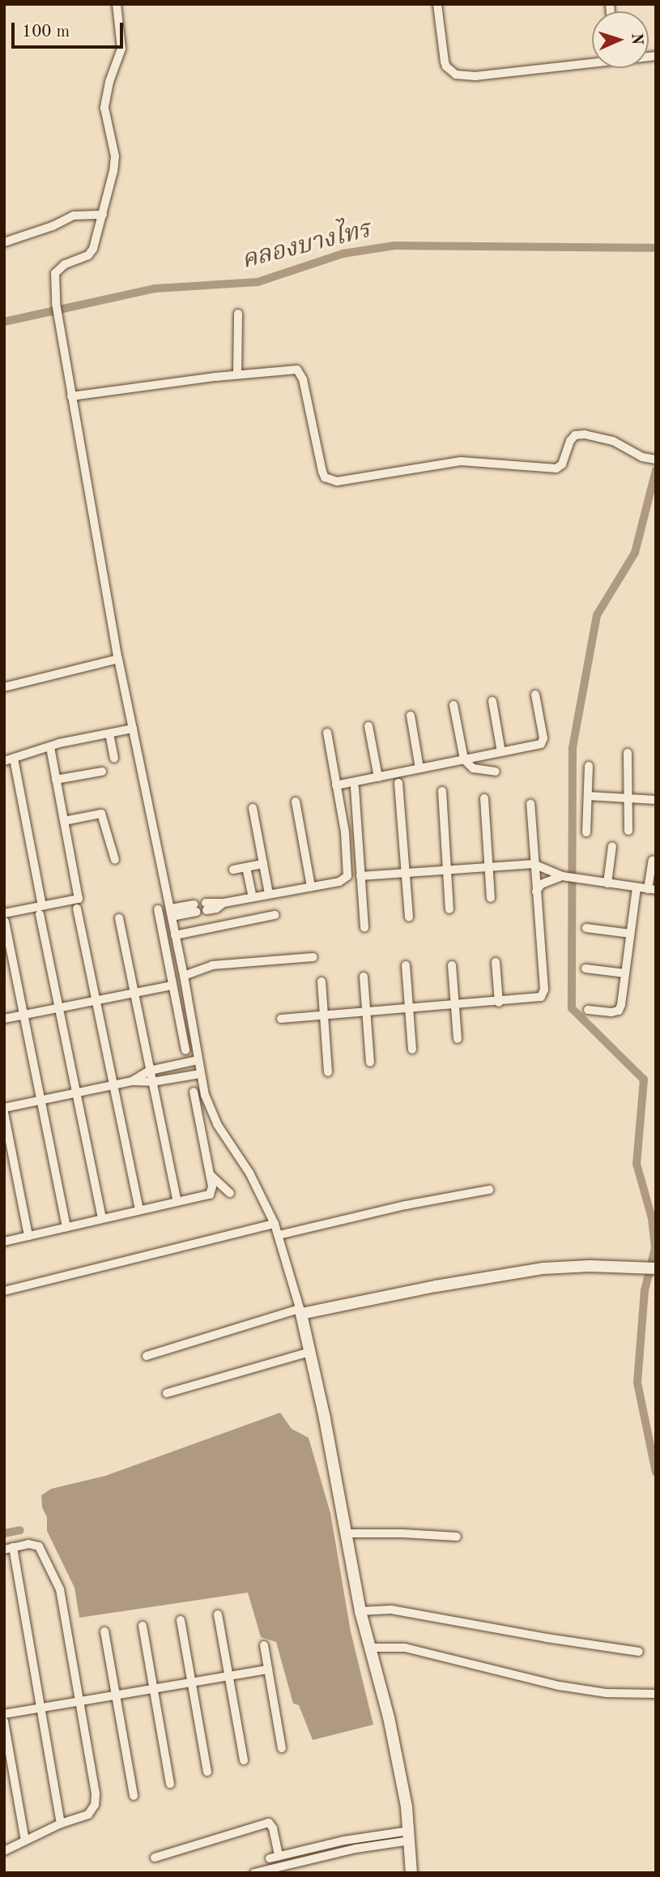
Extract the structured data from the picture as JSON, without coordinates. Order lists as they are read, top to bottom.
{
  "water": ["คลองบางไทร"],
  "scale_bar": "100 m",
  "north": "right"
}
